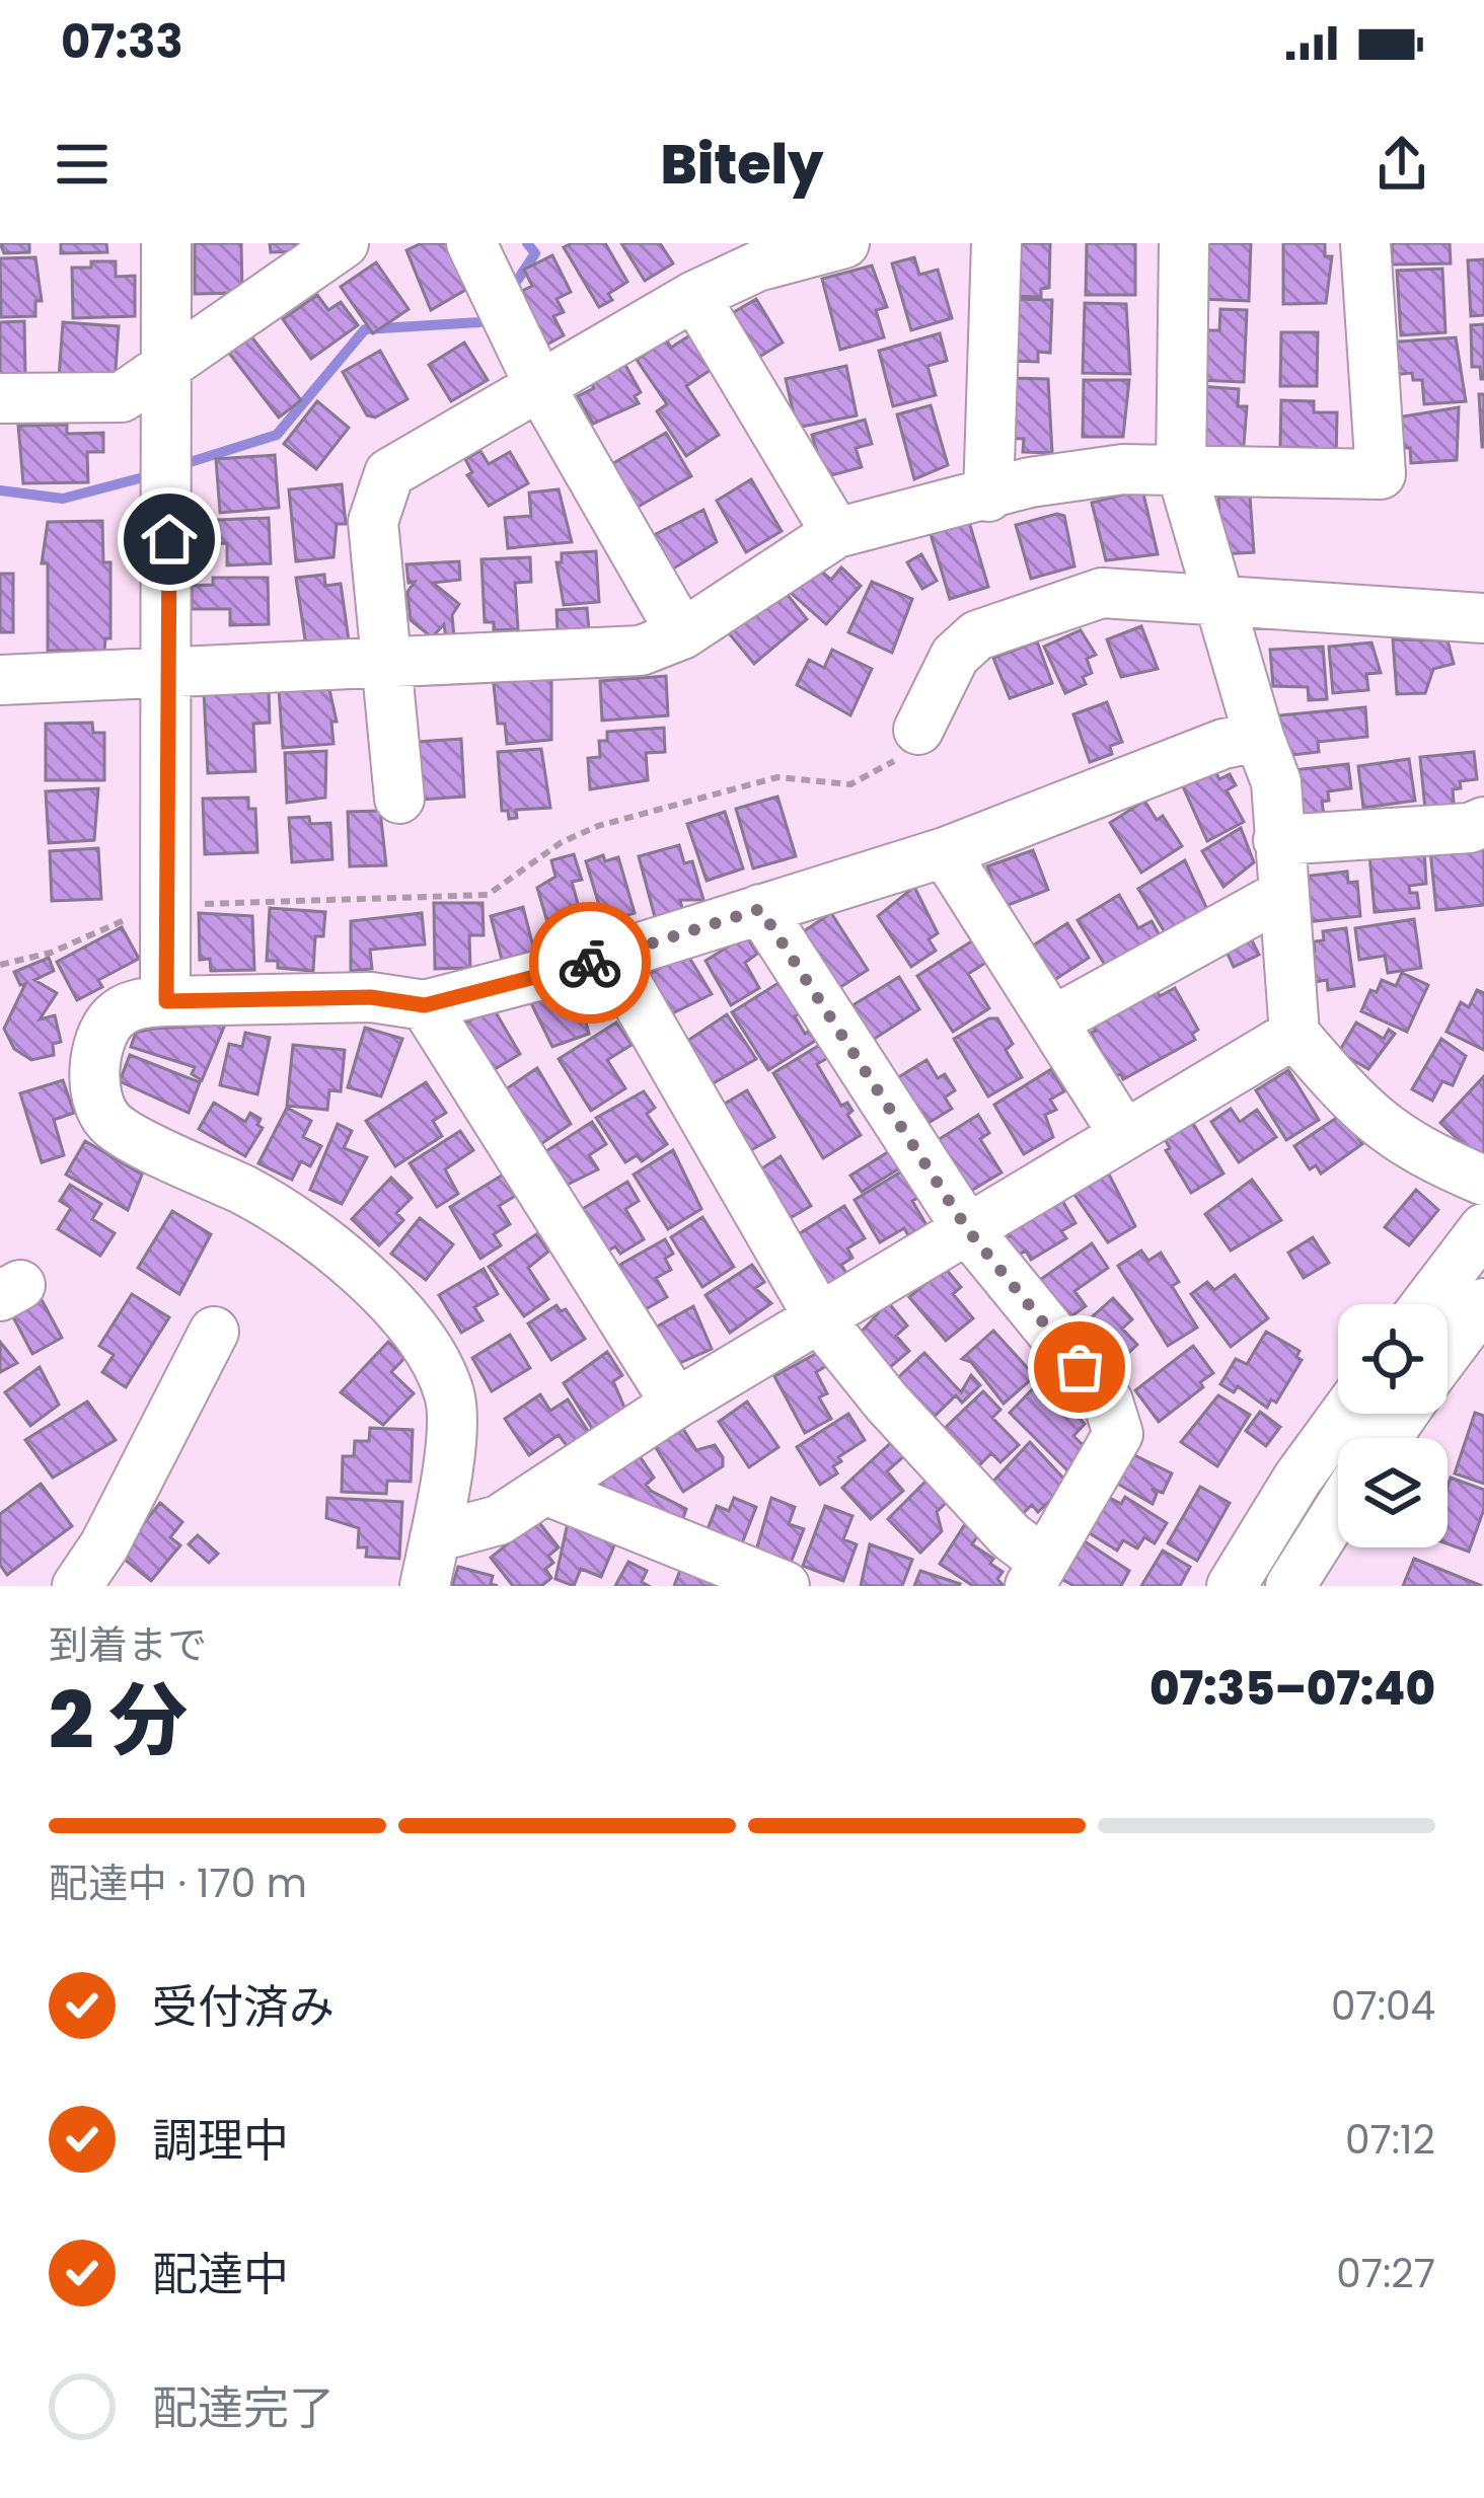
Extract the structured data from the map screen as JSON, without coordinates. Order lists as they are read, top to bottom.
{
  "page": {
    "status": "07:33",
    "header": "Bitely",
    "heading": ["2 分", "到着まで", "07:35–07:40"],
    "bar": "配達中 · 170 m",
    "list": [
      ["受付済み", "07:04"],
      ["調理中", "07:12"],
      ["配達中", "07:27"],
      "配達完了"
    ]
  }
}
